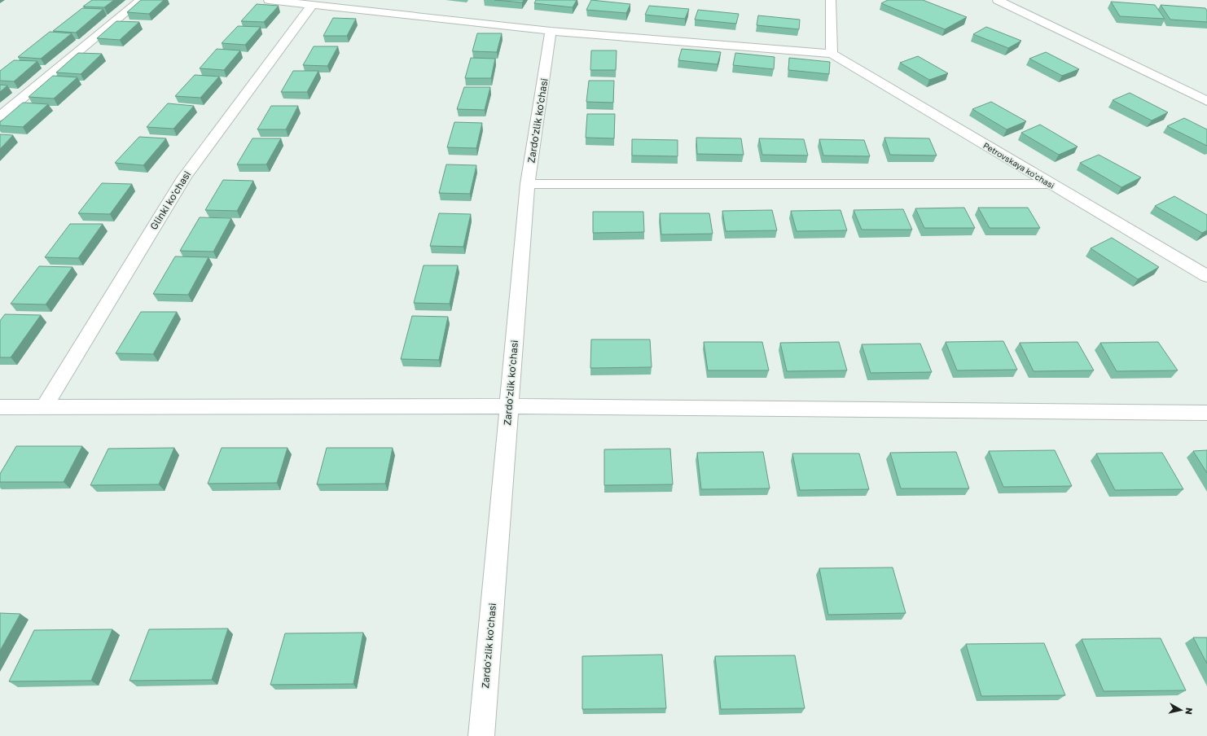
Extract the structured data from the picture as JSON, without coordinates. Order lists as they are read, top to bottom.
{
  "streets": {
    "street": ["Zardo'zlik ko'chasi", "Petrovskaya ko'chasi", "Glinki ko'chasi"]
  },
  "north": "right"
}
